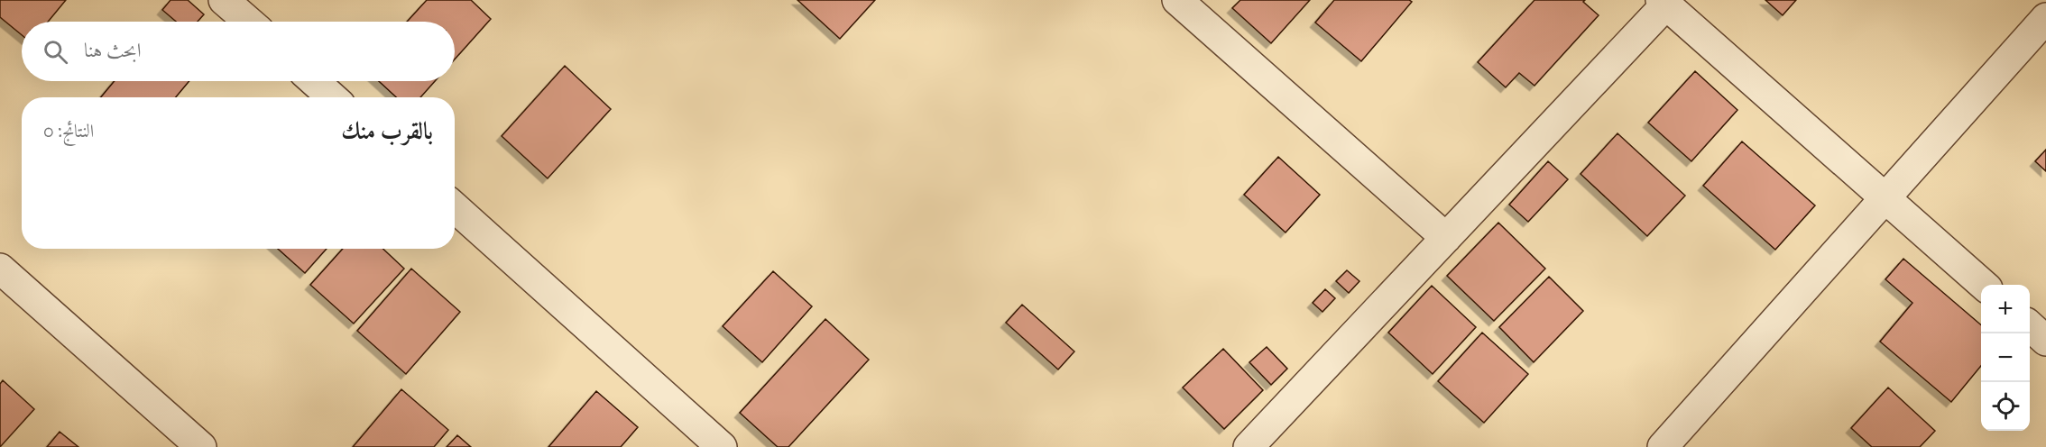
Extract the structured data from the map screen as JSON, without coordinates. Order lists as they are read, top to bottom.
{
  "page": {
    "search": "ابحث هنا",
    "heading": ["بالقرب منك", "النتائج: 0"],
    "map_buttons": ["+", "−"]
  }
}
